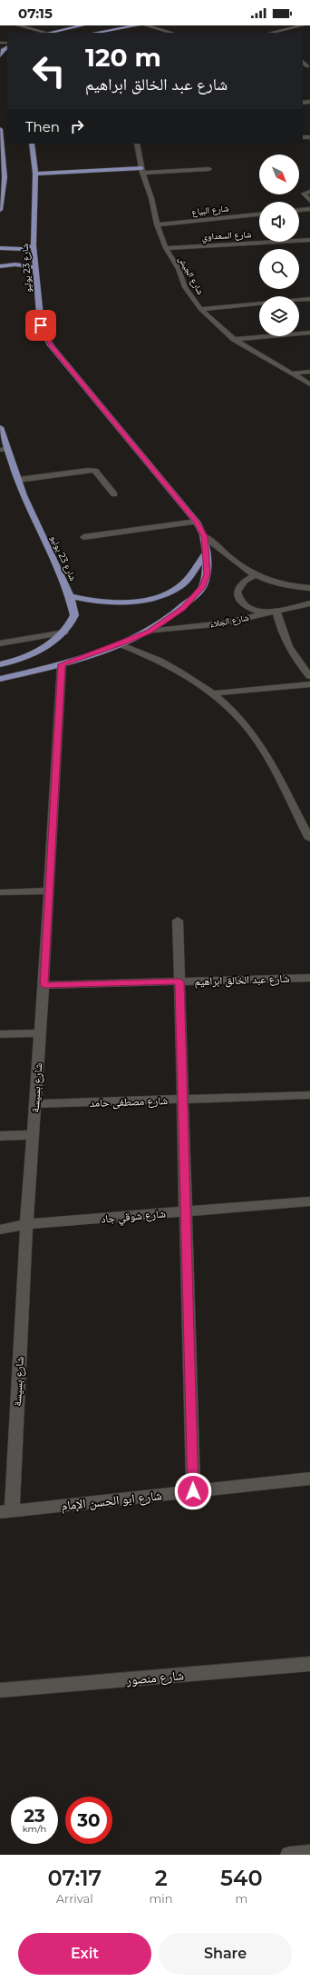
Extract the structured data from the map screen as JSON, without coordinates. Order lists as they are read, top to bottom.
{
  "streets": {
    "main road": ["شارع 23 يوليو", "شارع الجلاء"],
    "street": [
      "شارع البياع",
      "شارع السعداوي",
      "شارع الجيش",
      "شارع عبد الخالق ابراهيم",
      "شارع بسيسة",
      "شارع مصطفى حامد",
      "شارع شوقي جاد",
      "شارع ابو الحسن الإمام",
      "شارع منصور"
    ]
  },
  "crossings": [
    ["شارع البياع", "شارع الجيش"],
    ["شارع السعداوي", "شارع الجيش"],
    ["شارع 23 يوليو", "شارع الجلاء"],
    ["شارع الجلاء", "شارع بسيسة"],
    ["شارع عبد الخالق ابراهيم", "شارع بسيسة"],
    ["شارع بسيسة", "شارع مصطفى حامد"],
    ["شارع بسيسة", "شارع شوقي جاد"],
    ["شارع بسيسة", "شارع ابو الحسن الإمام"]
  ],
  "north": "bottom right",
  "page": {
    "status": "07:15",
    "turn": ["120 m", "شارع عبد الخالق ابراهيم"],
    "then": "Then",
    "speed": "23 km/h",
    "limit": "30",
    "eta": [
      "07:17",
      "Arrival",
      "2",
      "min",
      "540",
      "m"
    ],
    "buttons": ["Exit", "Share"]
  }
}
